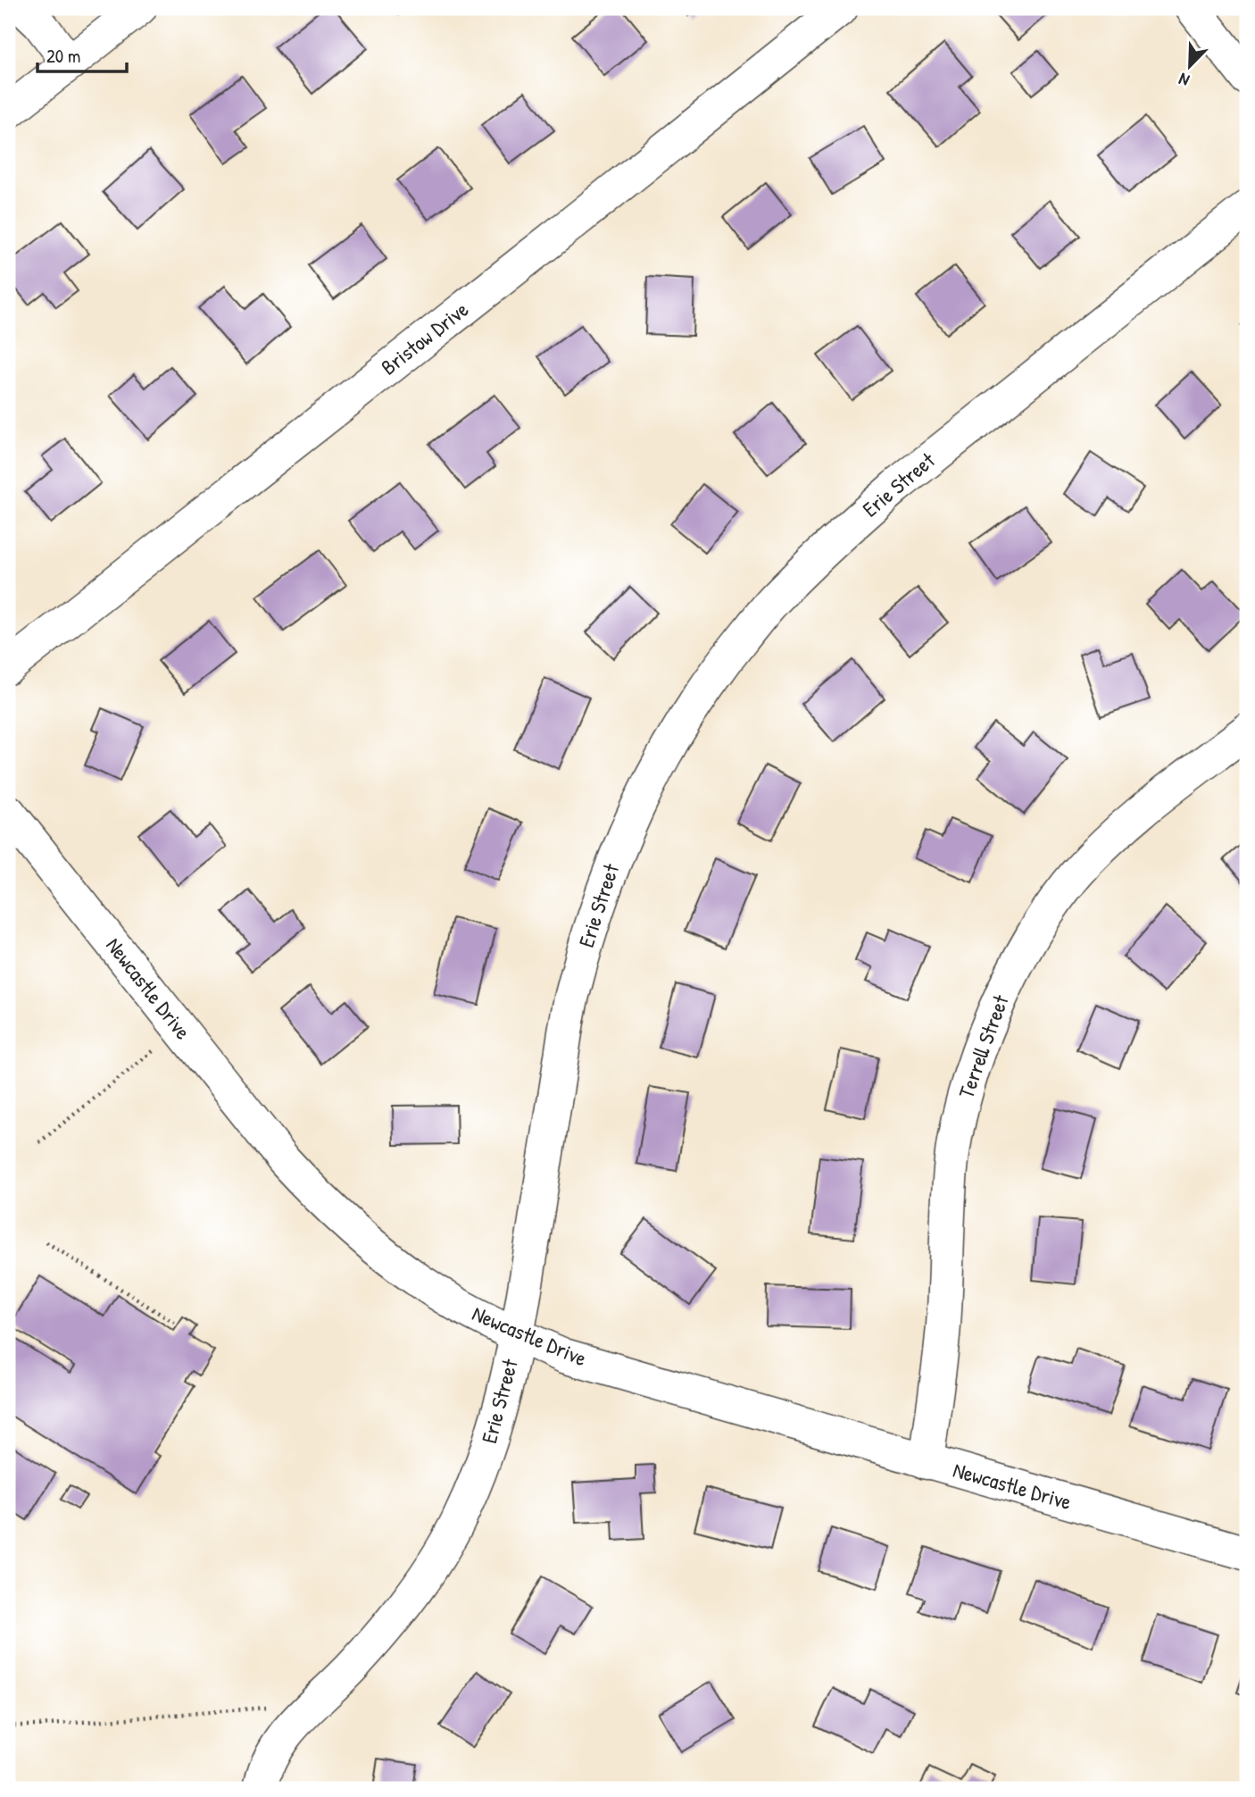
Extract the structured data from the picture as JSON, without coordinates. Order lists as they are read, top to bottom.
{
  "streets": {
    "street": [
      "Bristow Drive",
      "Erie Street",
      "Newcastle Drive",
      "Terrell Street"
    ]
  },
  "crossings": [
    ["Erie Street", "Newcastle Drive"],
    ["Newcastle Drive", "Terrell Street"]
  ],
  "scale_bar": "20 m",
  "north": "bottom left"
}
